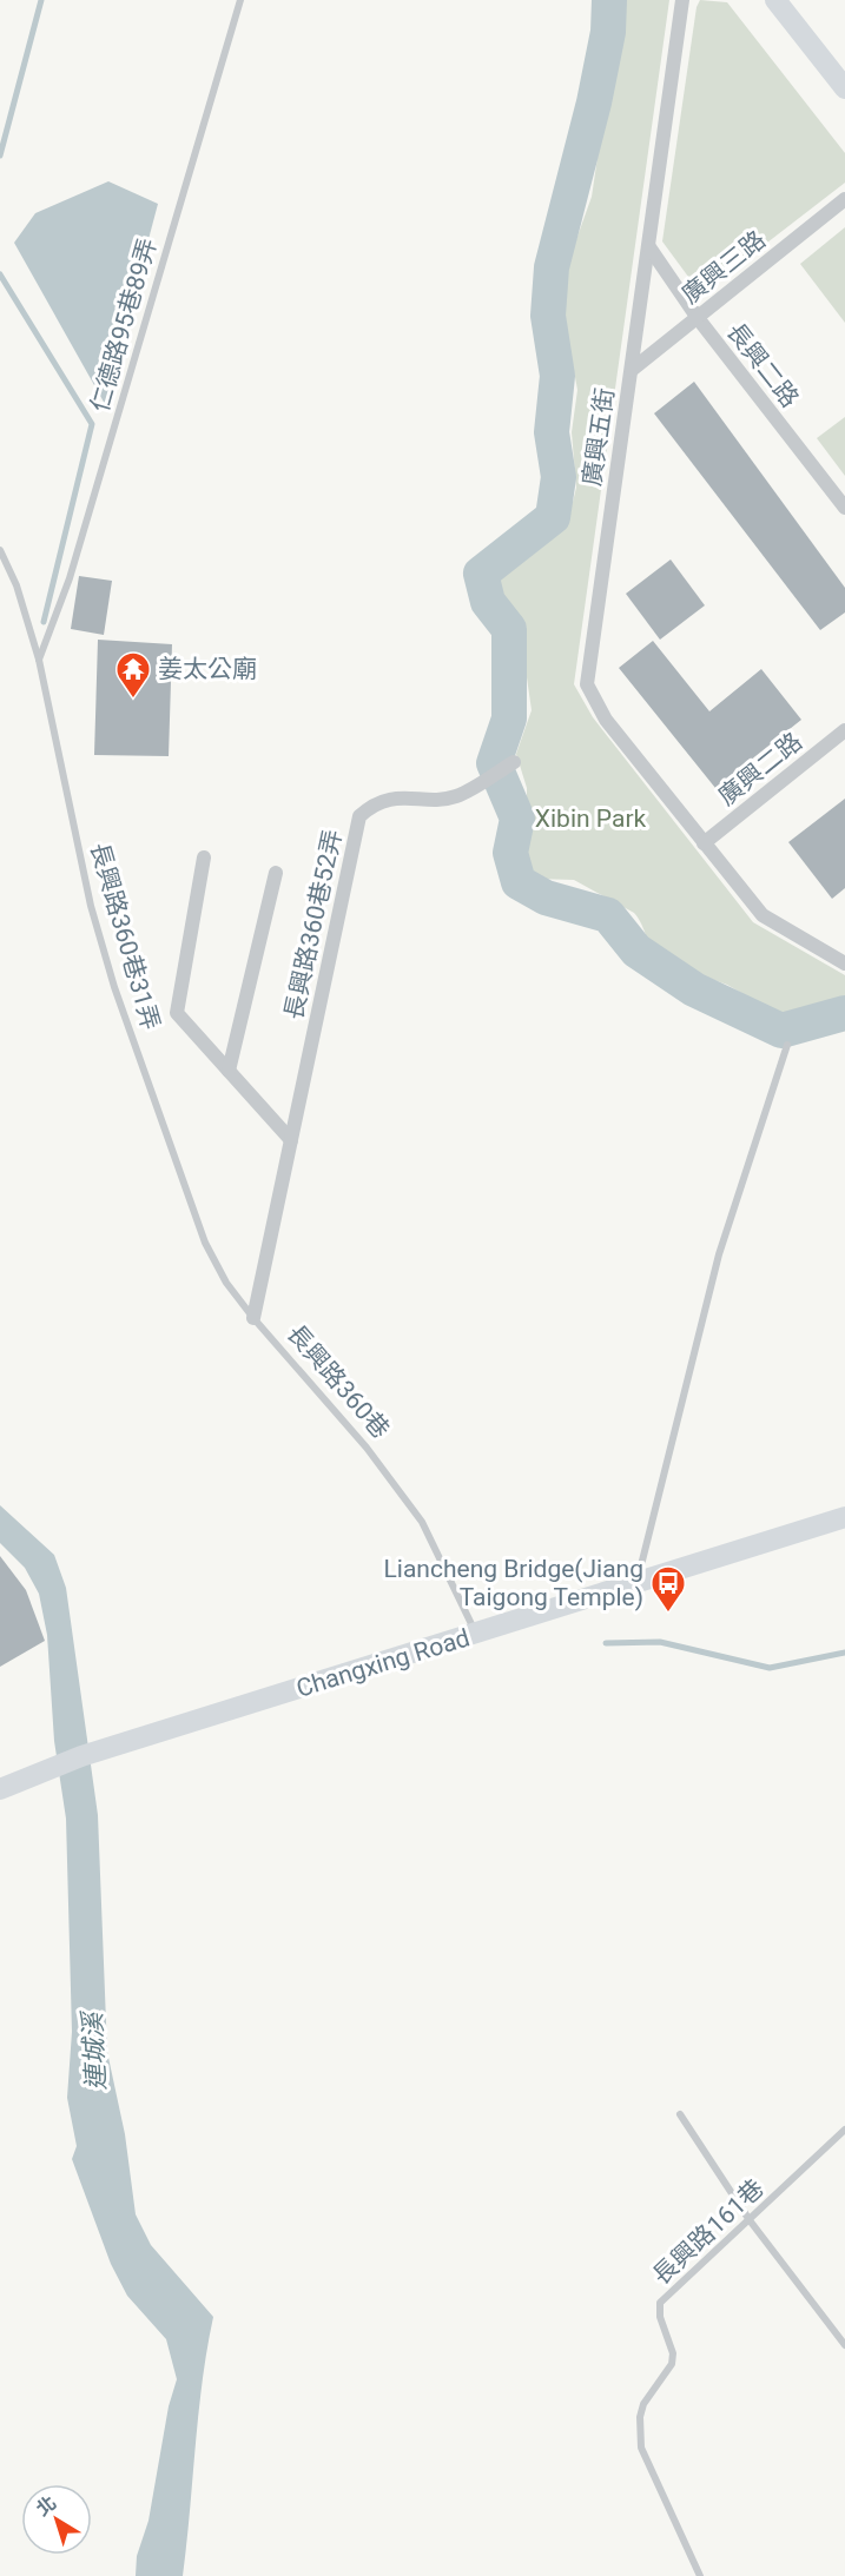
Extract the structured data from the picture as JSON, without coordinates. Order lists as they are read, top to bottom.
{
  "streets": {
    "main road": ["Changxing Road"],
    "street": [
      "廣興三路",
      "長興二路",
      "廣興五街",
      "廣興二路",
      "長興路360巷52弄",
      "長興路360巷"
    ],
    "lane": ["仁德路95巷89弄", "長興路360巷31弄", "長興路161巷"]
  },
  "crossings": [
    ["廣興三路", "長興二路"],
    ["廣興三路", "廣興五街"],
    ["仁德路95巷89弄", "長興路360巷31弄"],
    ["長興二路", "廣興五街"],
    ["廣興五街", "廣興二路"],
    ["長興路360巷52弄", "長興路360巷"],
    ["長興路360巷31弄", "長興路360巷"],
    ["長興路360巷", "Changxing Road"]
  ],
  "water": ["連城溪"],
  "parks": ["Xibin Park"],
  "places": {
    "temple": ["姜太公廟"],
    "bus stop": ["Liancheng Bridge(Jiang Taigong Temple)"]
  },
  "north": "top left"
}
